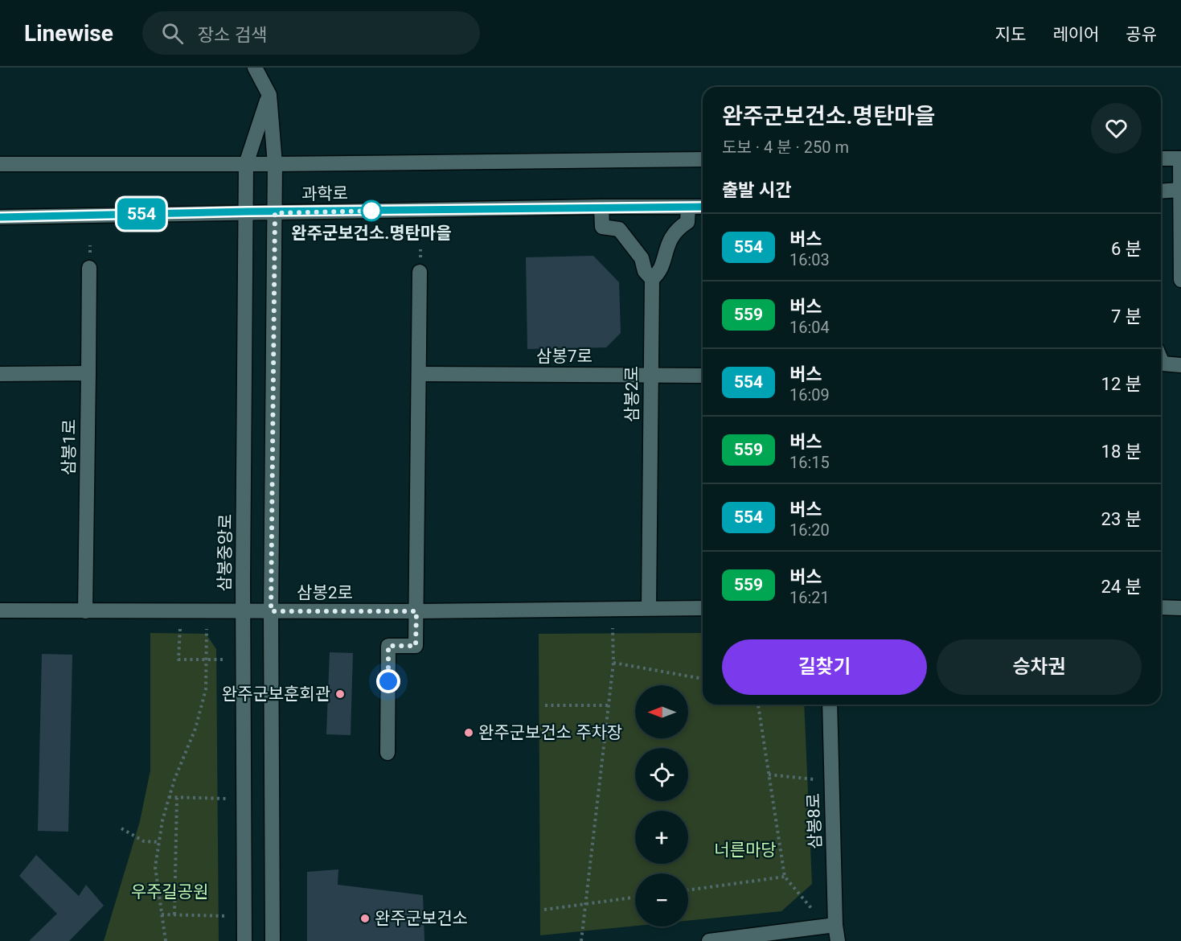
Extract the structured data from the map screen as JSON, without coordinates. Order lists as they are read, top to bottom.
{
  "streets": {
    "street": [
      "과학로",
      "삼봉7로",
      "삼봉2로",
      "삼봉1로",
      "삼봉중앙로",
      "삼봉8로"
    ]
  },
  "crossings": [
    ["과학로", "삼봉2로"],
    ["과학로", "삼봉중앙로"],
    ["삼봉7로", "삼봉2로"],
    ["삼봉2로", "삼봉1로"],
    ["삼봉2로", "삼봉중앙로"]
  ],
  "parks": ["너른마당", "우주길공원"],
  "places": [
    "완주군보건소.명탄마을",
    "완주군보훈회관",
    "완주군보건소 주차장",
    "완주군보건소"
  ],
  "lines": ["bus line 554"],
  "north": "left",
  "page": {
    "header": "Linewise",
    "search": "장소 검색",
    "nav": ["지도", "레이어", "공유"],
    "on_map": "554",
    "heading": [
      ["완주군보건소.명탄마을", "도보 · 4 분 · 250 m"],
      "출발 시간"
    ],
    "list": [
      {
        "mark": "554",
        "name": "버스",
        "note": "16:03",
        "value": "6 분"
      },
      {
        "mark": "559",
        "name": "버스",
        "note": "16:04",
        "value": "7 분"
      },
      {
        "mark": "554",
        "name": "버스",
        "note": "16:09",
        "value": "12 분"
      },
      {
        "mark": "559",
        "name": "버스",
        "note": "16:15",
        "value": "18 분"
      },
      {
        "mark": "554",
        "name": "버스",
        "note": "16:20",
        "value": "23 분"
      },
      {
        "mark": "559",
        "name": "버스",
        "note": "16:21",
        "value": "24 분"
      }
    ],
    "buttons": ["길찾기", "승차권"],
    "map_buttons": ["+", "−"]
  }
}
